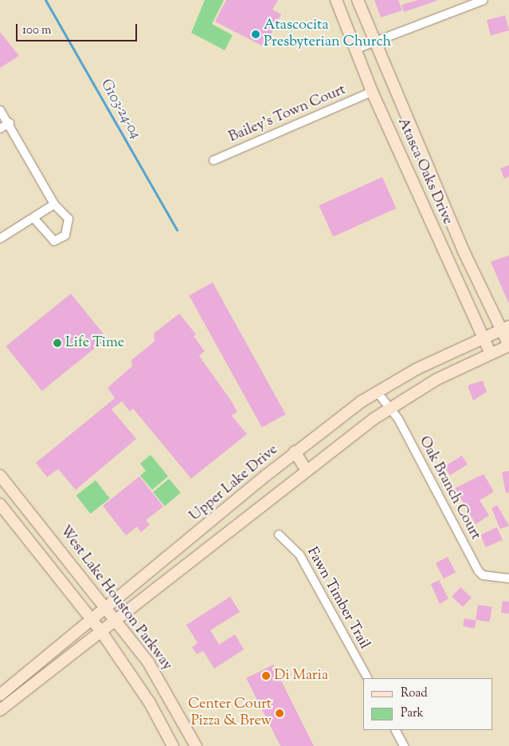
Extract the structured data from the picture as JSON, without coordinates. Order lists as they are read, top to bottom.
{
  "streets": {
    "street": [
      "Bailey's Town Court",
      "Atasca Oaks Drive",
      "Upper Lake Drive",
      "Oak Branch Court",
      "West Lake Houston Parkway",
      "Fawn Timber Trail"
    ]
  },
  "crossings": [
    ["Bailey's Town Court", "Atasca Oaks Drive"],
    ["Atasca Oaks Drive", "Upper Lake Drive"],
    ["Upper Lake Drive", "Oak Branch Court"],
    ["Upper Lake Drive", "West Lake Houston Parkway"]
  ],
  "water": ["G103-24-04"],
  "places": [
    "Atascocita Presbyterian Church",
    "Life Time",
    "Di Maria",
    "Center Court Pizza & Brew"
  ],
  "legend": ["Road", "Park"],
  "scale_bar": "100 m"
}
